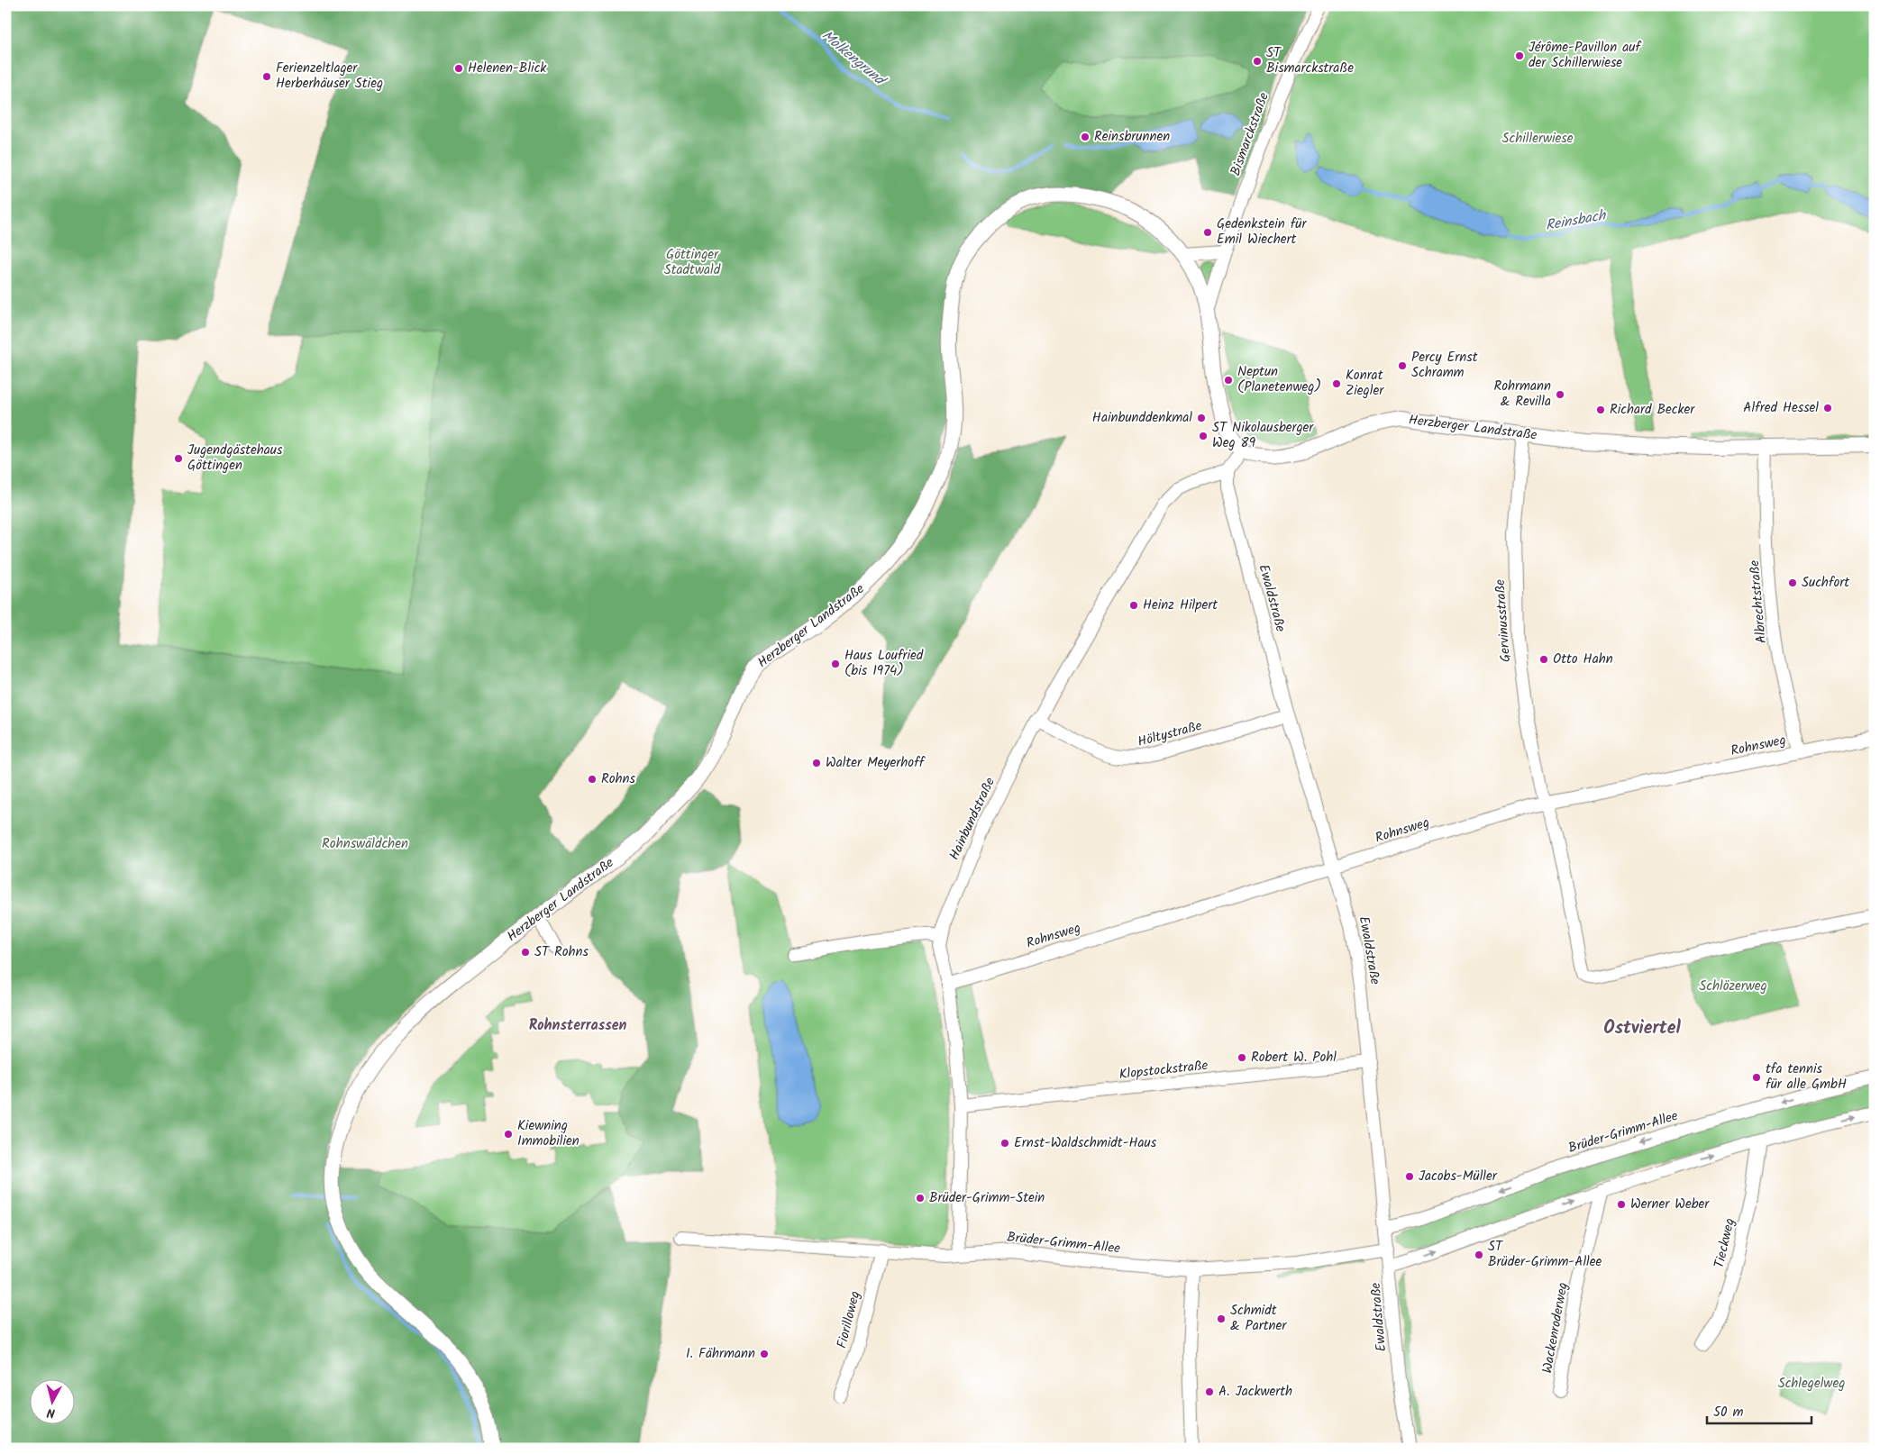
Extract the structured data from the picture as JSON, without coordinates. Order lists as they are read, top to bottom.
{
  "streets": {
    "street": [
      "Bismarckstraße",
      "Herzberger Landstraße",
      "Ewaldstraße",
      "Albrechtstraße",
      "Gervinusstraße",
      "Höltystraße",
      "Rohnsweg",
      "Hainbundstraße",
      "Klopstockstraße",
      "Brüder-Grimm-Allee",
      "Tieckweg",
      "Fiorilloweg",
      "Wackenroderweg"
    ]
  },
  "crossings": [
    ["Bismarckstraße", "Herzberger Landstraße"],
    ["Herzberger Landstraße", "Albrechtstraße"],
    ["Herzberger Landstraße", "Gervinusstraße"],
    ["Ewaldstraße", "Höltystraße"],
    ["Ewaldstraße", "Rohnsweg"],
    ["Ewaldstraße", "Hainbundstraße"],
    ["Ewaldstraße", "Klopstockstraße"],
    ["Ewaldstraße", "Brüder-Grimm-Allee"],
    ["Albrechtstraße", "Rohnsweg"],
    ["Gervinusstraße", "Rohnsweg"],
    ["Höltystraße", "Hainbundstraße"],
    ["Rohnsweg", "Hainbundstraße"],
    ["Hainbundstraße", "Klopstockstraße"],
    ["Hainbundstraße", "Brüder-Grimm-Allee"],
    ["Brüder-Grimm-Allee", "Fiorilloweg"]
  ],
  "districts": ["Rohnsterrassen", "Ostviertel"],
  "water": ["Molkengrund", "Reinsbach"],
  "parks": [
    "Schillerwiese",
    "Göttinger Stadtwald",
    "Rohnswäldchen",
    "Schlözerweg",
    "Schlegelweg"
  ],
  "places": [
    "Jérôme-Pavillon auf der Schillerwiese",
    "ST Bismarckstraße",
    "Helenen-Blick",
    "Ferienzeltlager Herberhäuser Stieg",
    "Reinsbrunnen",
    "Gedenkstein für Emil Wiechert",
    "Percy Ernst Schramm",
    "Neptun (Planetenweg)",
    "Konrat Ziegler",
    "Rohrmann & Revilla",
    "Alfred Hessel",
    "Richard Becker",
    "Hainbunddenkmal",
    "ST Nikolausberger Weg 89",
    "Jugendgästehaus Göttingen",
    "Suchfort",
    "Heinz Hilpert",
    "Otto Hahn",
    "Haus Loufried (bis 1974)",
    "Walter Meyerhoff",
    "Rohns",
    "ST Rohns",
    "Robert W. Pohl",
    "tfa tennis für alle GmbH",
    "Kiewning Immobilien",
    "Ernst-Waldschmidt-Haus",
    "Jacobs-Müller",
    "Brüder-Grimm-Stein",
    "Werner Weber",
    "ST Brüder-Grimm-Allee",
    "Schmidt & Partner",
    "I. Fährmann",
    "A. Jackwerth"
  ],
  "scale_bar": "50 m",
  "north": "bottom"
}
